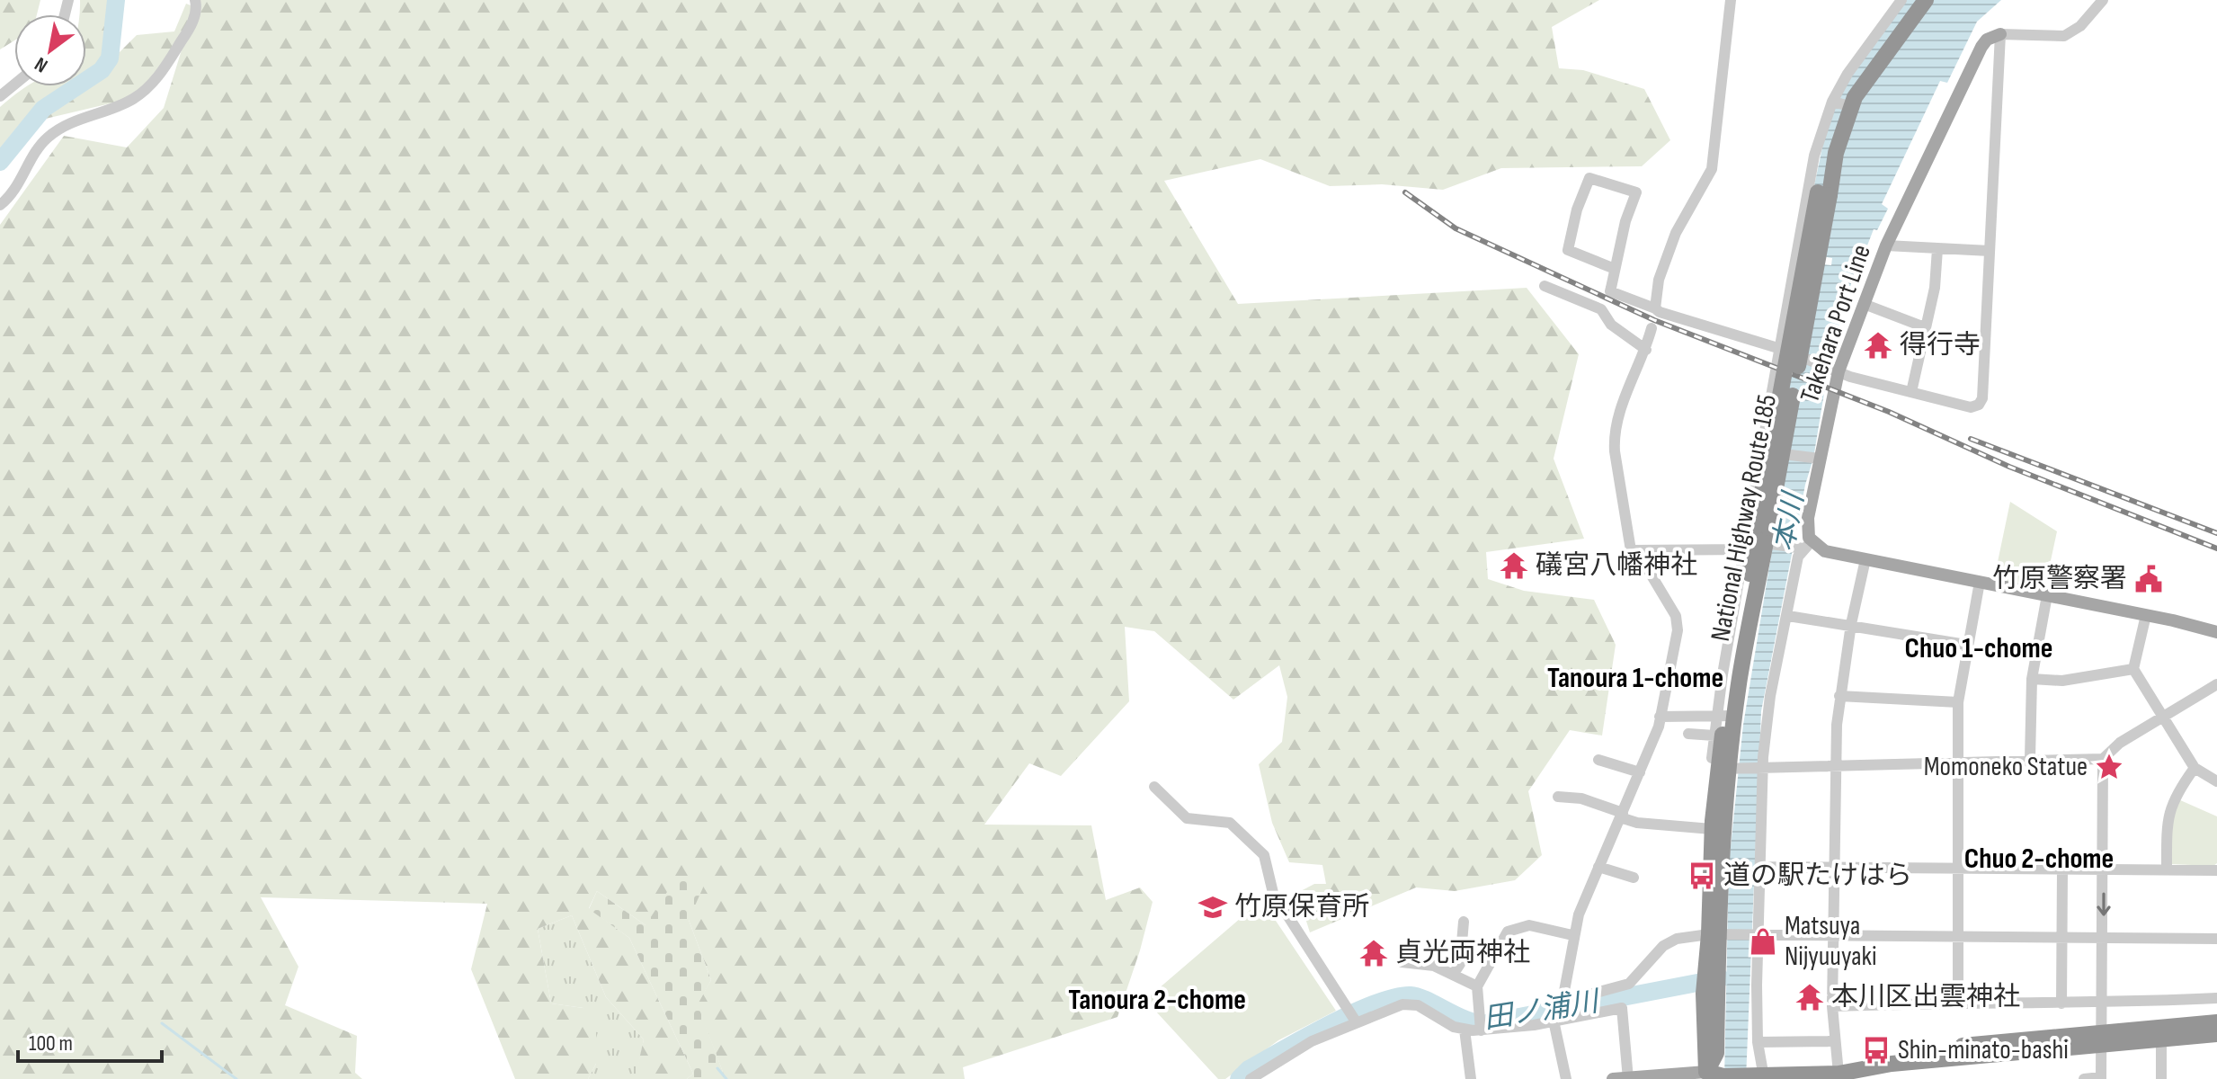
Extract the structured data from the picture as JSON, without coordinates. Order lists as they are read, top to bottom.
{
  "streets": {
    "highway": ["National Highway Route 185"],
    "main road": ["Takehara Port Line"]
  },
  "districts": [
    "Chuo 1-chome",
    "Tanoura 1-chome",
    "Chuo 2-chome",
    "Tanoura 2-chome"
  ],
  "water": ["本川", "田ノ浦川"],
  "places": {
    "temple": [
      "得行寺",
      "礒宮八幡神社",
      "貞光両神社",
      "本川区出雲神社"
    ],
    "public building": ["竹原警察署"],
    "place": ["Momoneko Statue"],
    "bus stop": ["道の駅たけはら", "Shin-minato-bashi"],
    "school or university": ["竹原保育所"],
    "shop": ["Matsuya Nijyuuyaki"]
  },
  "scale_bar": "100 m",
  "north": "bottom left"
}
